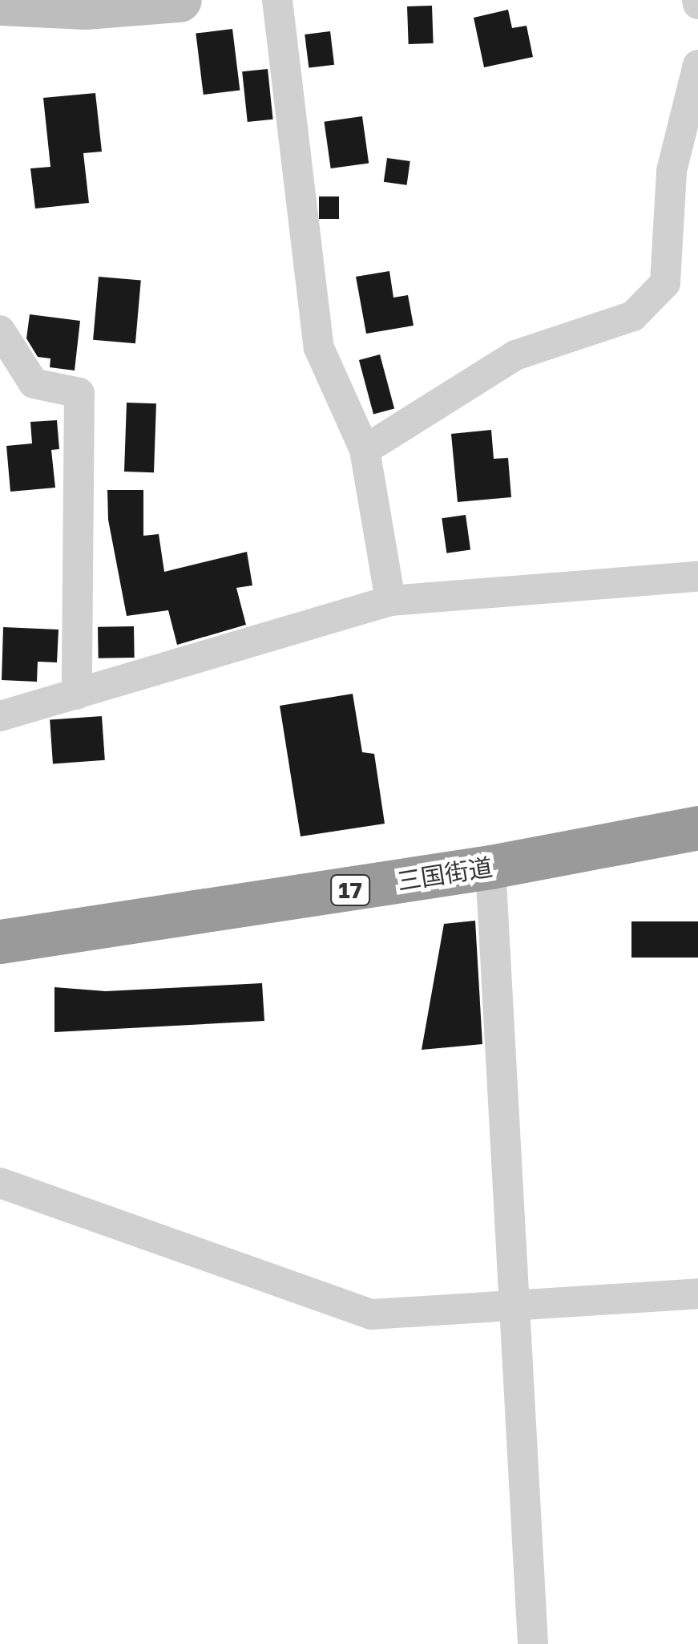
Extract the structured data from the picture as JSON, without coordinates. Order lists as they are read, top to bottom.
{
  "streets": {
    "highway": ["三国街道", "17"]
  }
}
